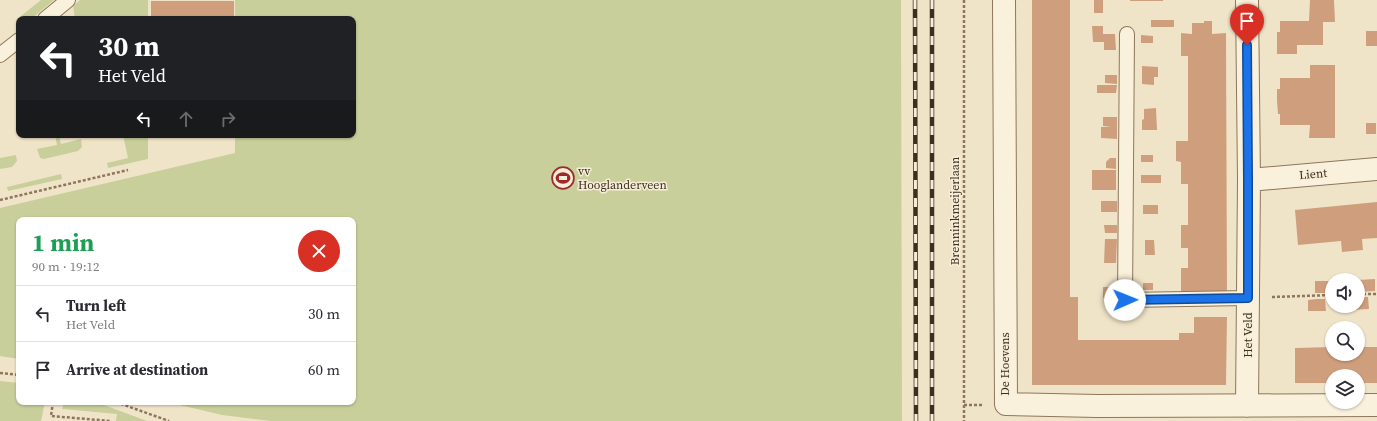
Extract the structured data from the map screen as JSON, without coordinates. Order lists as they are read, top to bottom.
{
  "streets": {
    "street": ["Lient", "Het Veld", "De Hoevens"],
    "path": ["Brenninkmeijerlaan"]
  },
  "crossings": [
    ["Lient", "Het Veld"],
    ["Het Veld", "De Hoevens"]
  ],
  "places": {
    "sports": ["vv Hooglanderveen"]
  },
  "page": {
    "turn": ["30 m", "Het Veld"],
    "heading": ["1 min", "90 m · 19:12"],
    "list": [
      {
        "name": "Turn left",
        "note": "Het Veld",
        "value": "30 m"
      },
      {
        "name": "Arrive at destination",
        "value": "60 m"
      }
    ]
  }
}
